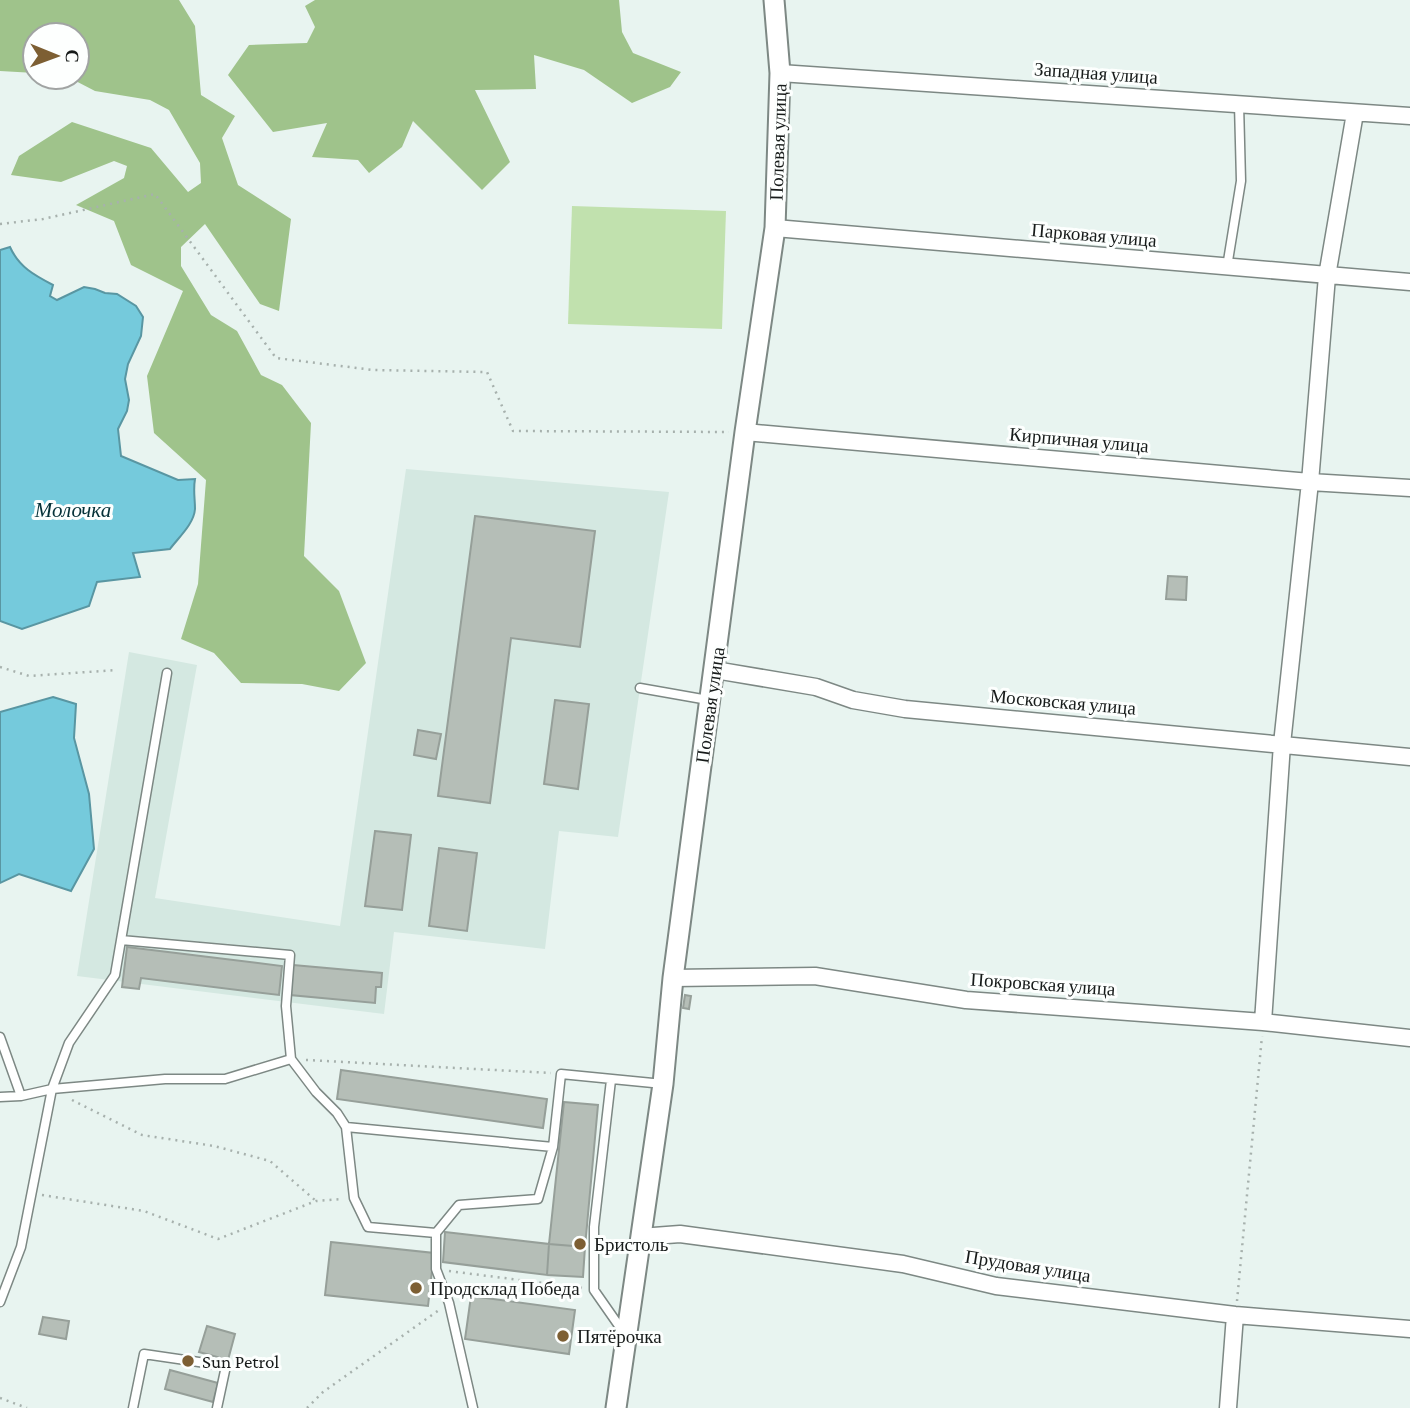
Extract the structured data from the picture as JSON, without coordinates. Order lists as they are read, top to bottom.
{
  "streets": {
    "street": [
      "Западная улица",
      "Полевая улица",
      "Парковая улица",
      "Кирпичная улица",
      "Московская улица",
      "Покровская улица",
      "Прудовая улица"
    ]
  },
  "crossings": [
    ["Западная улица", "Полевая улица"],
    ["Полевая улица", "Парковая улица"],
    ["Полевая улица", "Кирпичная улица"],
    ["Полевая улица", "Московская улица"],
    ["Полевая улица", "Покровская улица"],
    ["Полевая улица", "Прудовая улица"]
  ],
  "water": ["Молочка"],
  "places": [
    "Бристоль",
    "Продсклад Победа",
    "Пятёрочка",
    "Sun Petrol"
  ],
  "north": "right"
}
